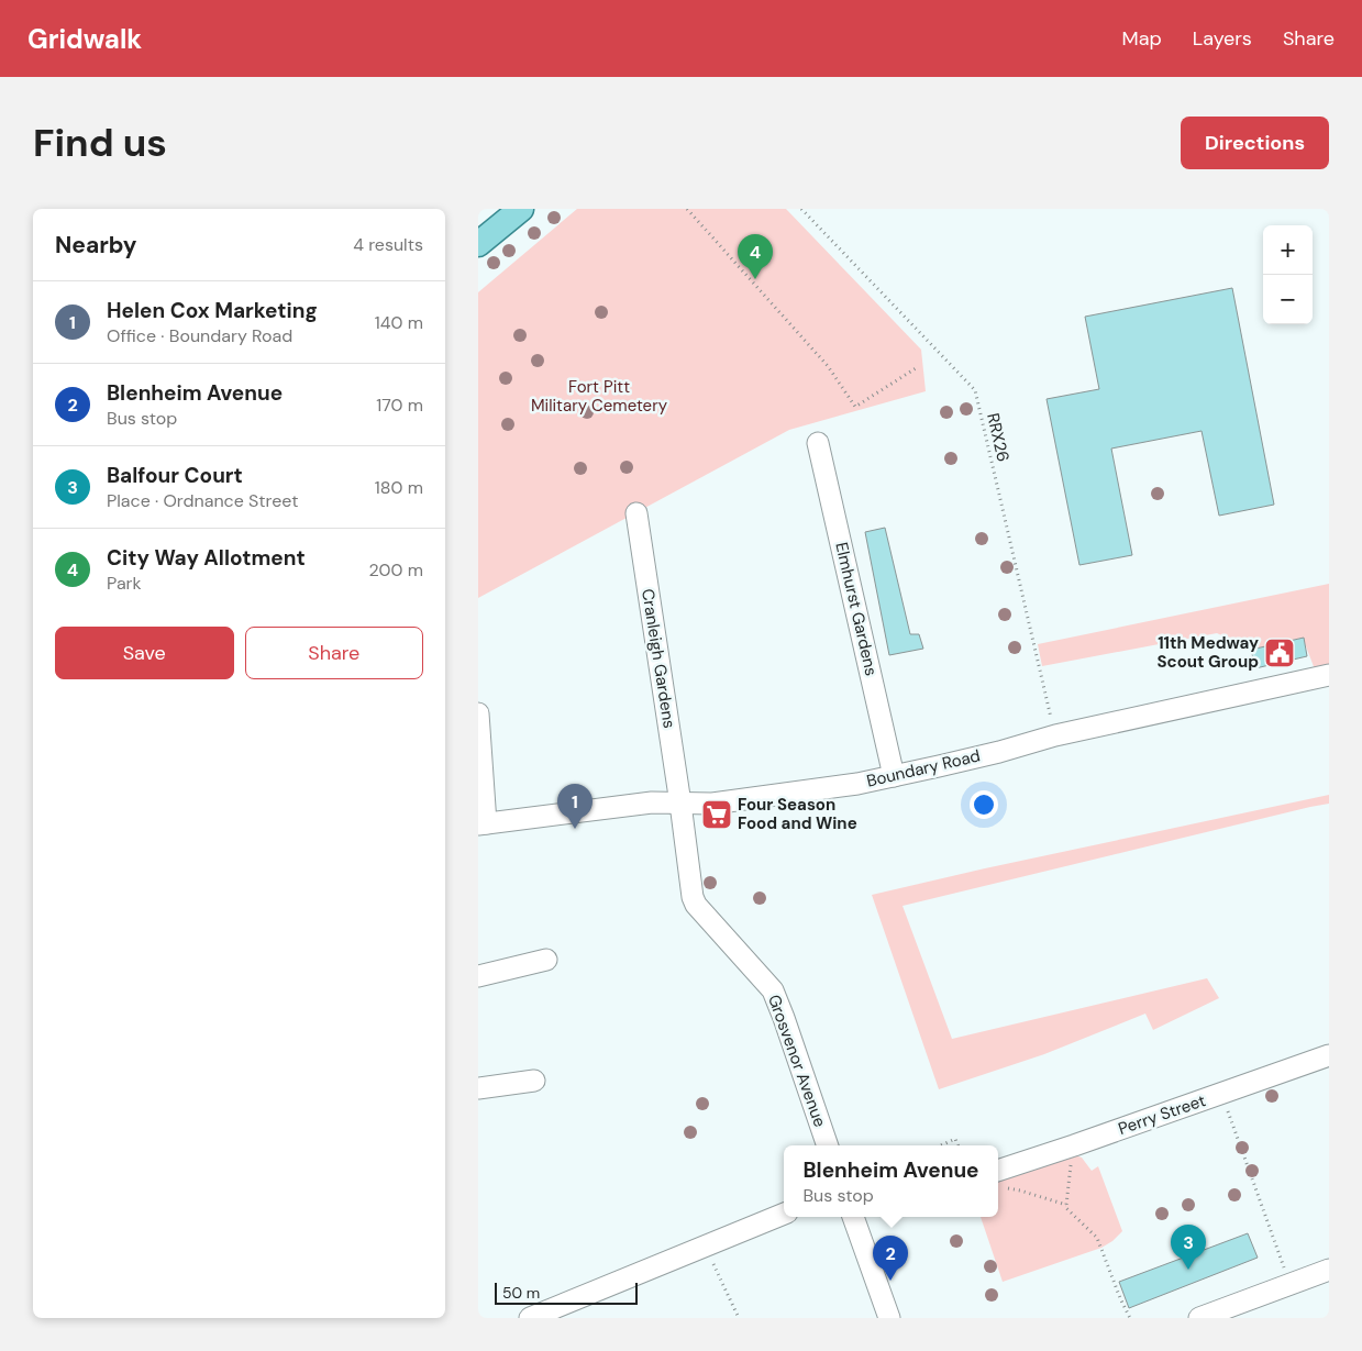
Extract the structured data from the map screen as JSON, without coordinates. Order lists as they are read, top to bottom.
{
  "streets": {
    "street": [
      "Elmhurst Gardens",
      "Cranleigh Gardens",
      "Boundary Road",
      "Grosvenor Avenue",
      "Perry Street"
    ],
    "path": ["RRX26"]
  },
  "crossings": [
    ["RRX26", "Boundary Road"],
    ["Elmhurst Gardens", "Boundary Road"],
    ["Cranleigh Gardens", "Boundary Road"],
    ["Cranleigh Gardens", "Grosvenor Avenue"],
    ["Boundary Road", "Grosvenor Avenue"]
  ],
  "parks": ["Fort Pitt Military Cemetery"],
  "places": {
    "public building": ["11th Medway Scout Group"],
    "supermarket": ["Four Season Food and Wine"]
  },
  "scale_bar": "50 m",
  "page": {
    "header": "Gridwalk",
    "nav": ["Map", "Layers", "Share"],
    "buttons": [
      "Directions",
      ["Save", "Share"]
    ],
    "title": "Find us",
    "heading": ["Nearby", "4 results"],
    "map_buttons": ["+", "−"],
    "pins": [
      "4",
      "1",
      "3",
      "2"
    ],
    "list": [
      {
        "mark": "1",
        "name": "Helen Cox Marketing",
        "note": "Office · Boundary Road",
        "value": "140 m"
      },
      {
        "mark": "2",
        "name": "Blenheim Avenue",
        "note": "Bus stop",
        "value": "170 m"
      },
      {
        "mark": "3",
        "name": "Balfour Court",
        "note": "Place · Ordnance Street",
        "value": "180 m"
      },
      {
        "mark": "4",
        "name": "City Way Allotment",
        "note": "Park",
        "value": "200 m"
      }
    ],
    "popup": ["Blenheim Avenue", "Bus stop"],
    "scale": "50 m"
  }
}
